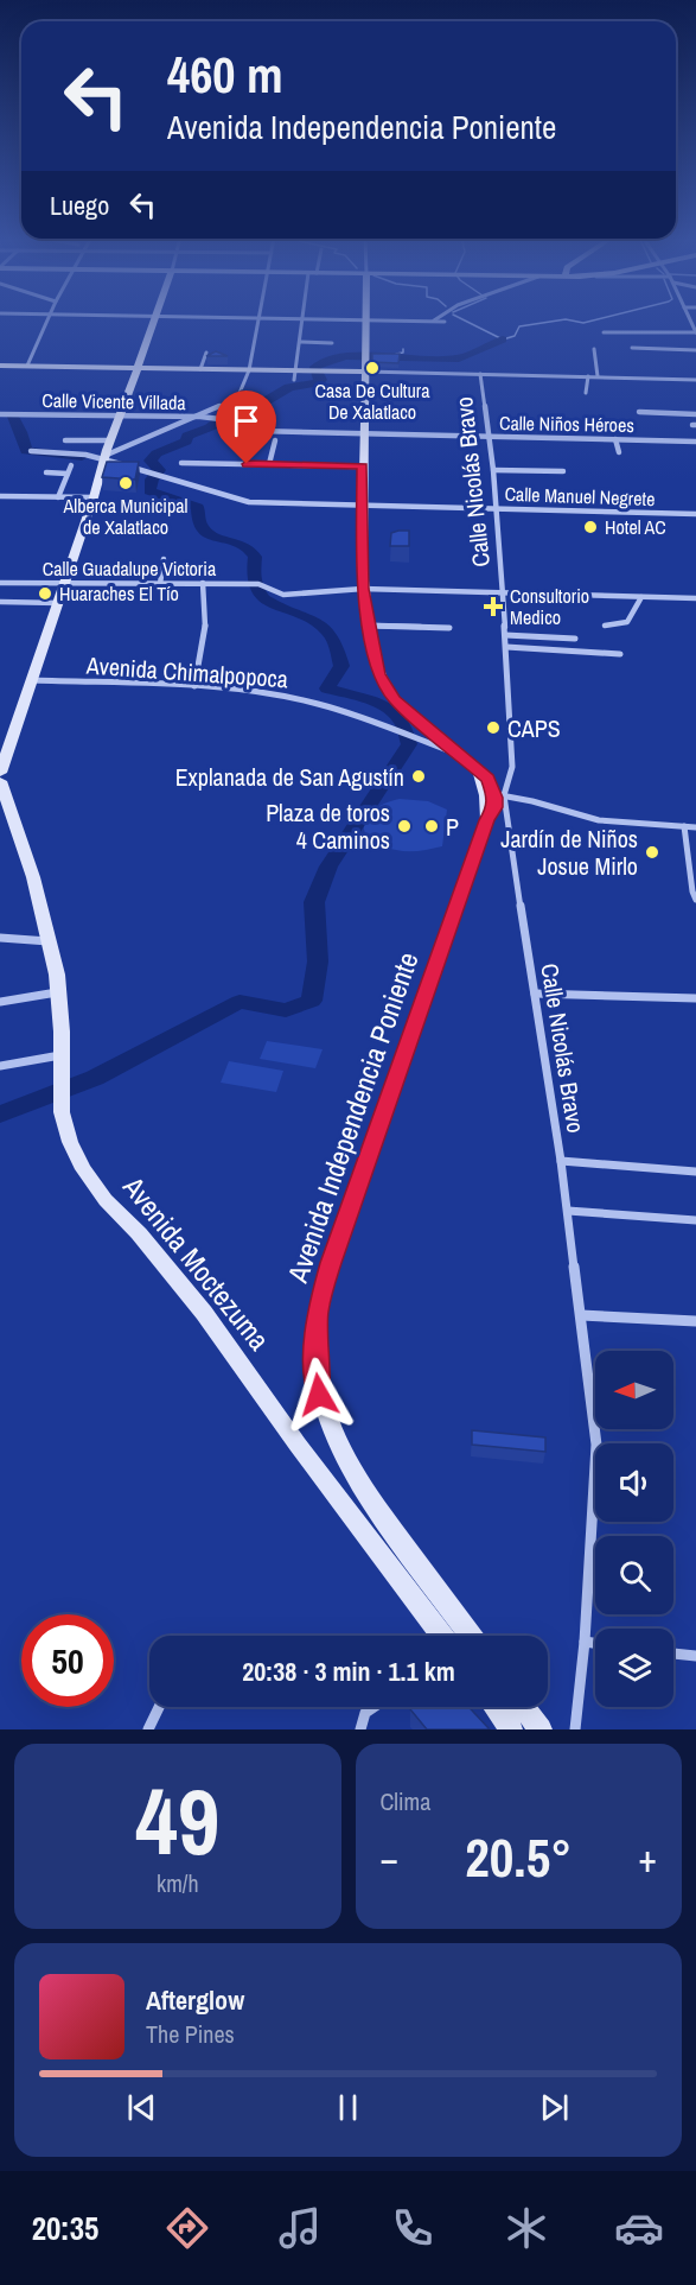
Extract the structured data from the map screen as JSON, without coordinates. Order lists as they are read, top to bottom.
{
  "streets": {
    "main road": ["Avenida Independencia Poniente", "Avenida Moctezuma"],
    "street": [
      "Calle Vicente Villada",
      "Calle Niños Héroes",
      "Calle Nicolás Bravo",
      "Calle Manuel Negrete",
      "Calle Guadalupe Victoria",
      "Avenida Chimalpopoca"
    ]
  },
  "crossings": [
    ["Calle Vicente Villada", "Calle Niños Héroes"],
    ["Calle Niños Héroes", "Calle Nicolás Bravo"],
    ["Calle Nicolás Bravo", "Calle Manuel Negrete"],
    ["Calle Nicolás Bravo", "Calle Guadalupe Victoria"],
    ["Calle Nicolás Bravo", "Avenida Independencia Poniente"]
  ],
  "places": {
    "other": [
      "Casa De Cultura De Xalatlaco",
      "Alberca Municipal de Xalatlaco",
      "Hotel AC",
      "Huaraches El Tío",
      "CAPS",
      "Explanada de San Agustín",
      "Plaza de toros 4 Caminos",
      "P",
      "Jardín de Niños Josue Mirlo"
    ],
    "health": ["Consultorio Medico"]
  },
  "north": "left",
  "page": {
    "turn": ["460 m", "Avenida Independencia Poniente"],
    "then": "Luego",
    "limit": "50",
    "trip": "20:38 · 3 min · 1.1 km",
    "tile": [
      ["49", "km/h"],
      "Clima"
    ],
    "heat": ["−", "20.5°", "+"],
    "song": ["Afterglow", "The Pines"],
    "tabs": "20:35"
  }
}
